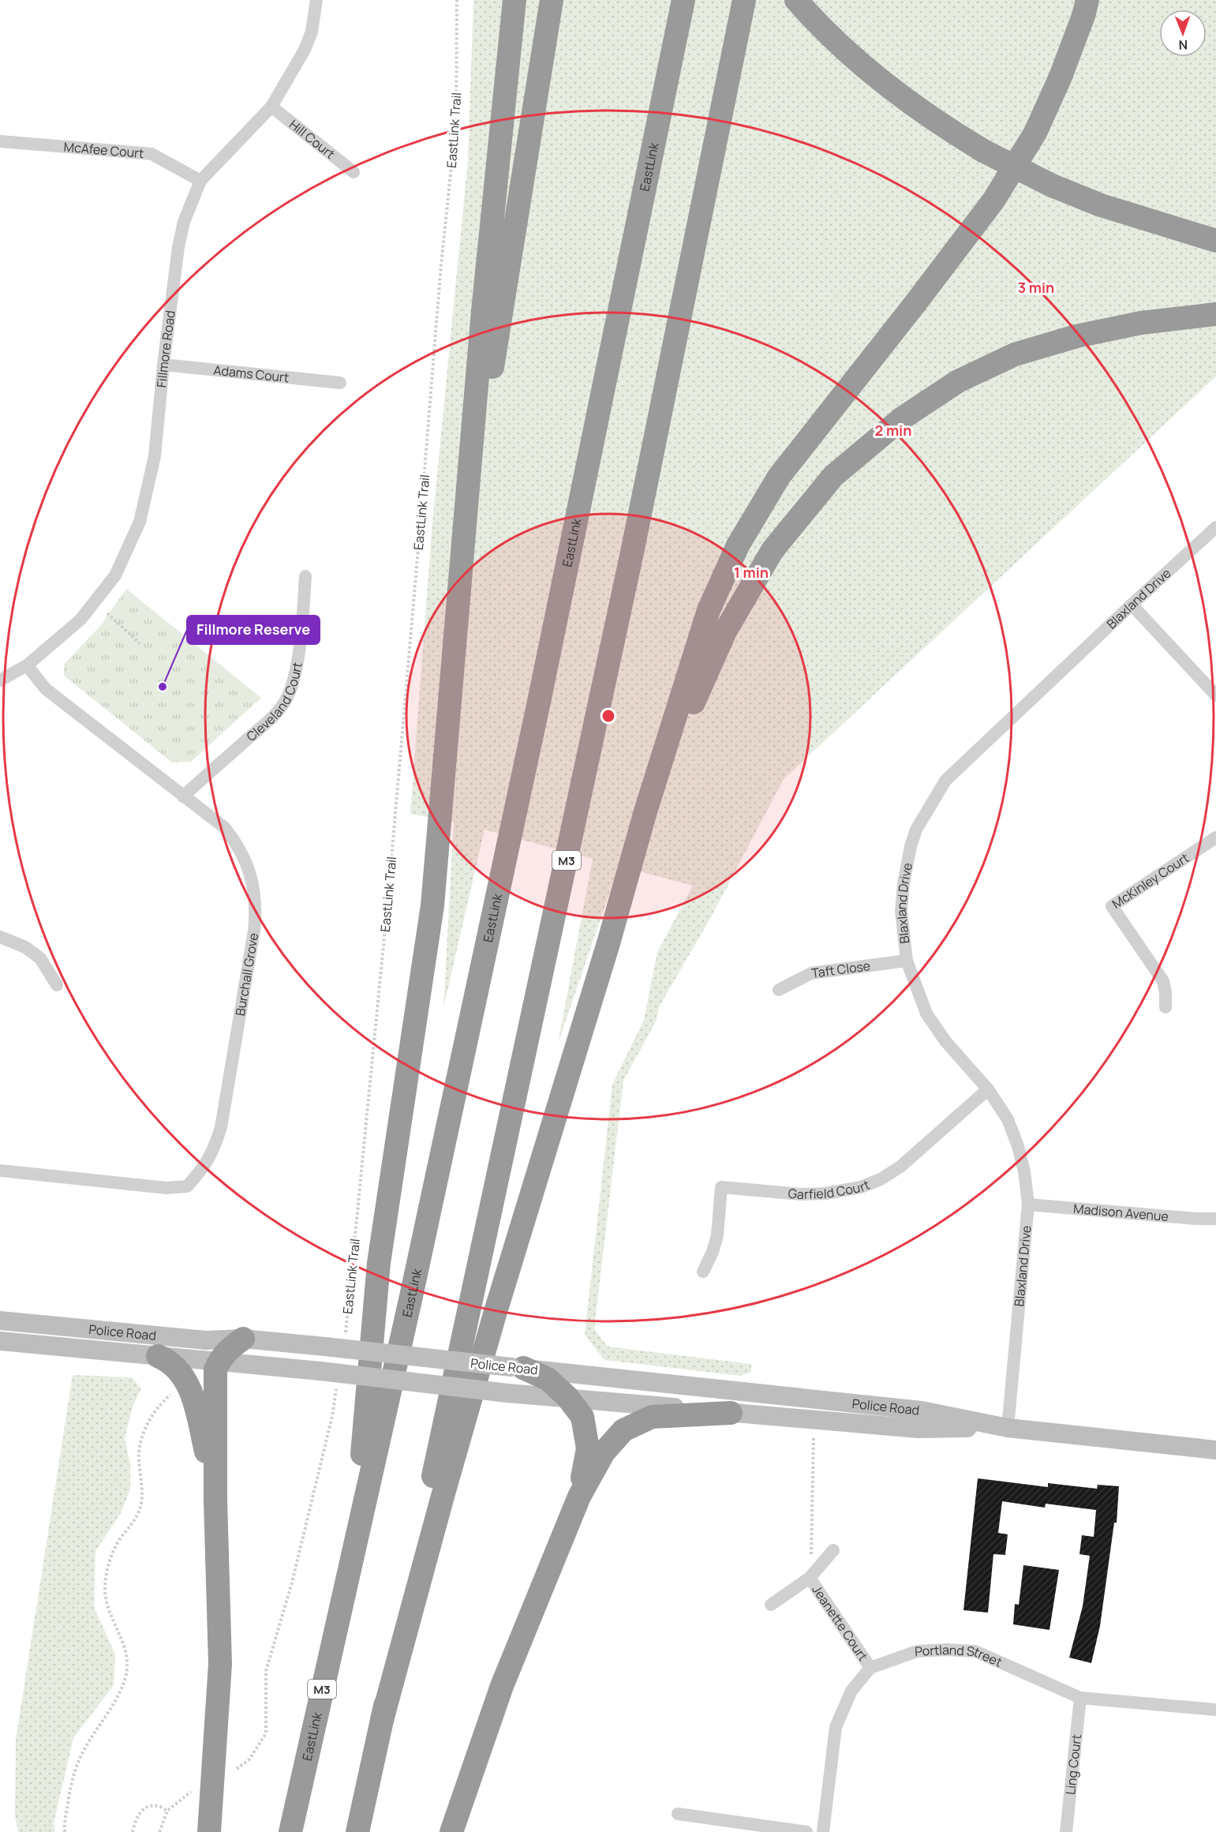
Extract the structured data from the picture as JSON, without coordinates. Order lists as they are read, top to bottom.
{
  "streets": {
    "highway": ["EastLink", "M3"],
    "main road": ["Police Road"],
    "street": [
      "Hill Court",
      "McAfee Court",
      "Fillmore Road",
      "Adams Court",
      "Blaxland Drive",
      "Cleveland Court",
      "McKinley Court",
      "Taft Close",
      "Burchall Grove",
      "Garfield Court",
      "Madison Avenue",
      "Jeanette Court",
      "Portland Street",
      "Ling Court"
    ],
    "path": ["EastLink Trail"]
  },
  "crossings": [
    ["Hill Court", "Fillmore Road"],
    ["McAfee Court", "Fillmore Road"],
    ["Fillmore Road", "Adams Court"],
    ["Fillmore Road", "Burchall Grove"],
    ["Blaxland Drive", "Taft Close"],
    ["Blaxland Drive", "Garfield Court"],
    ["Blaxland Drive", "Madison Avenue"],
    ["Blaxland Drive", "Police Road"],
    ["Cleveland Court", "Burchall Grove"],
    ["Jeanette Court", "Portland Street"],
    ["Portland Street", "Ling Court"]
  ],
  "places": ["Fillmore Reserve"],
  "north": "bottom",
  "rings": ["3 min", "2 min", "1 min"]
}
